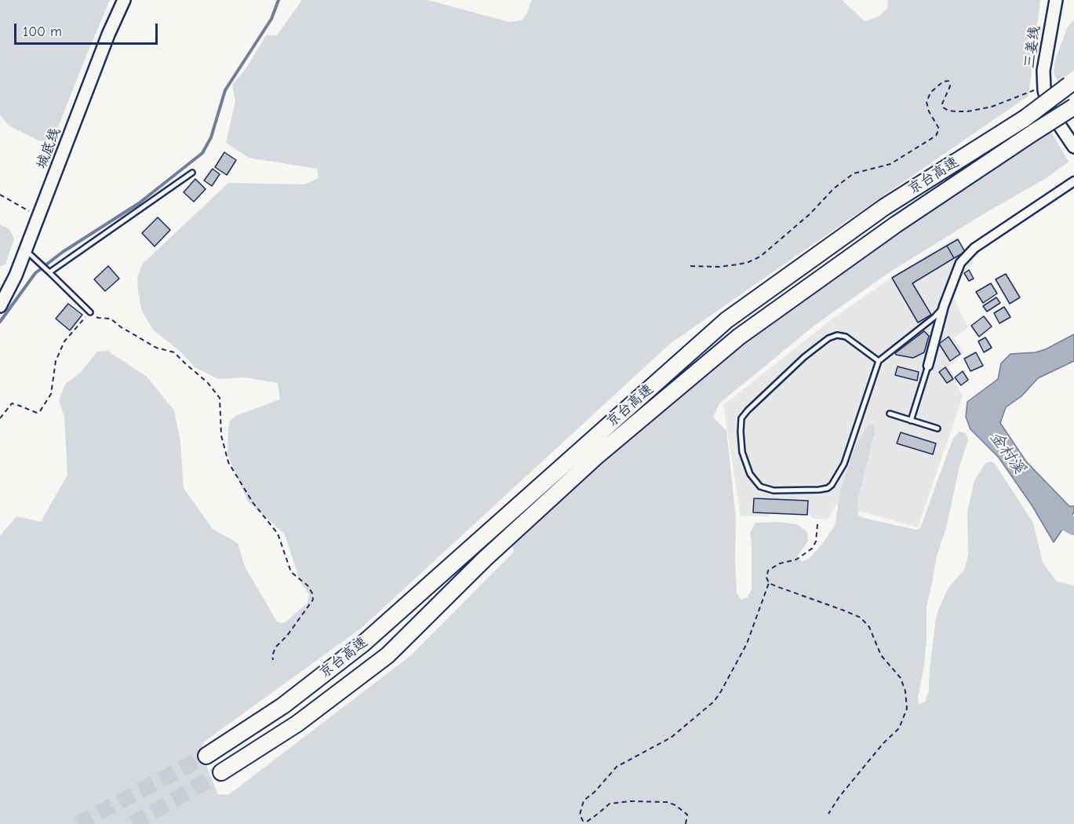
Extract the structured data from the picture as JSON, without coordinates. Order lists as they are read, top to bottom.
{
  "streets": {
    "highway": ["京台高速"],
    "main road": ["三姜线", "城底线"]
  },
  "water": ["金村溪"],
  "scale_bar": "100 m"
}
